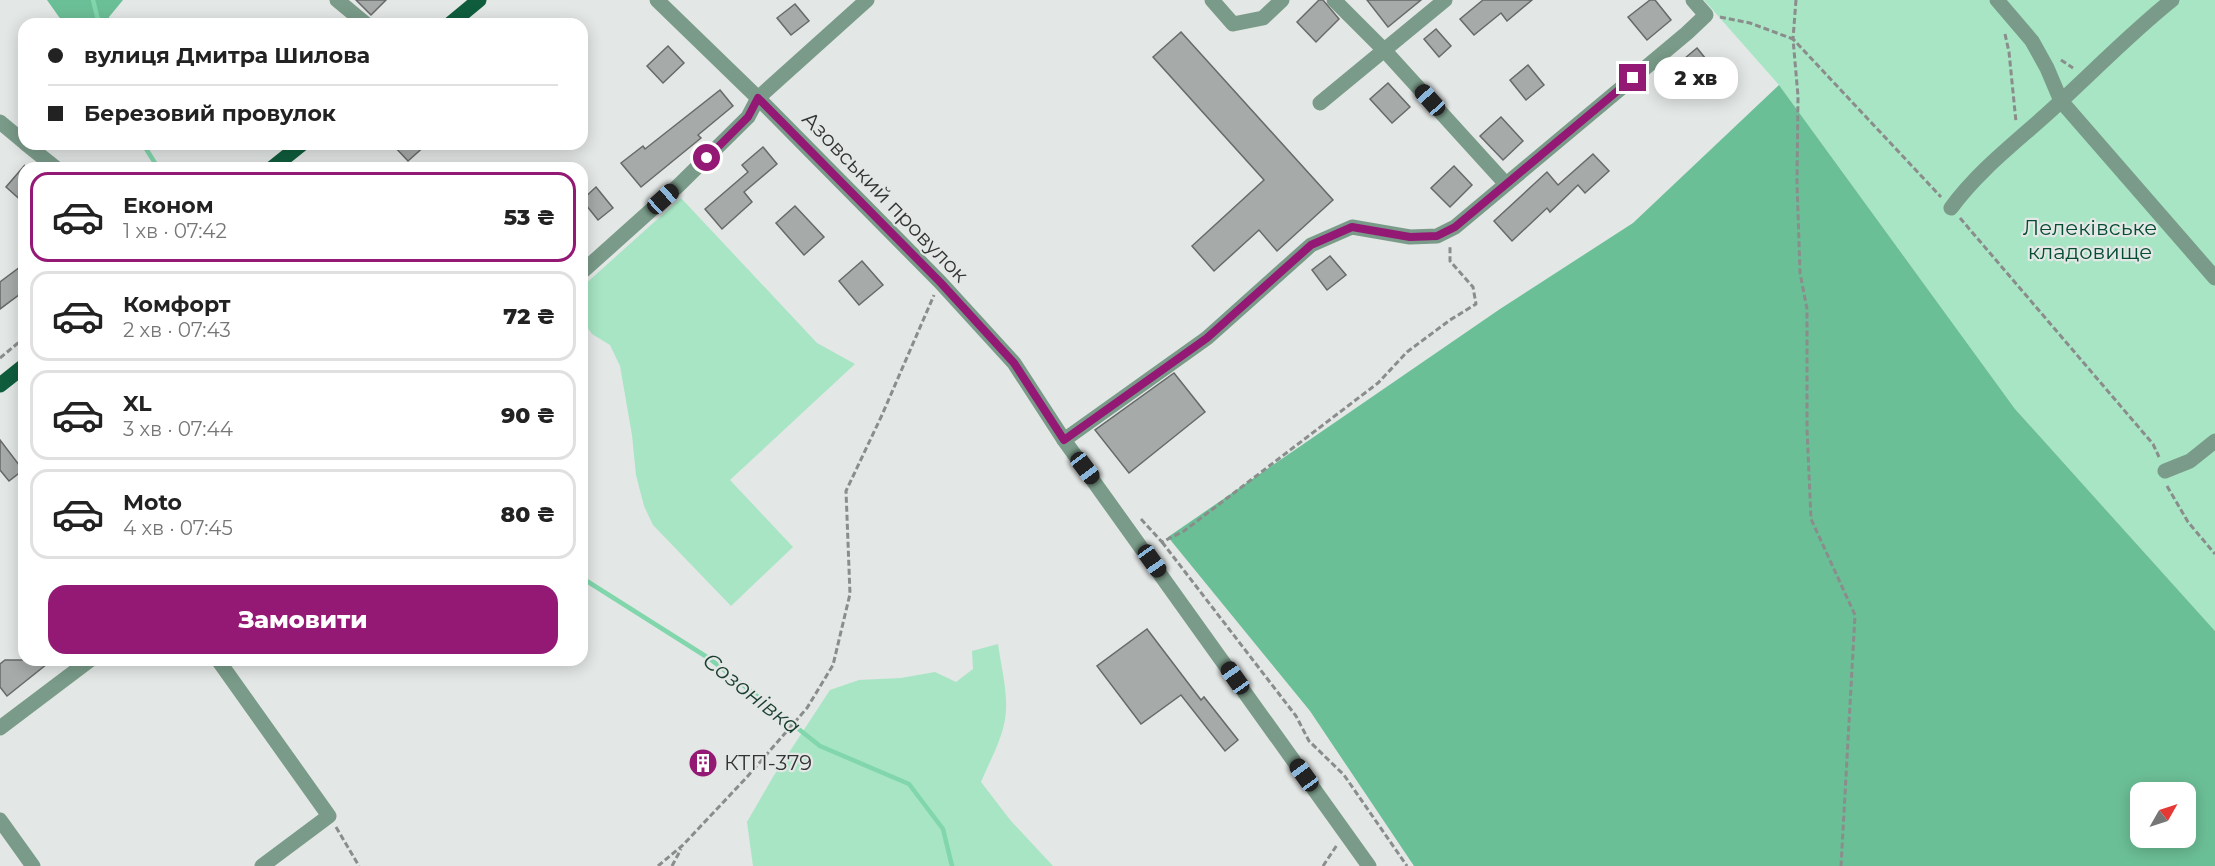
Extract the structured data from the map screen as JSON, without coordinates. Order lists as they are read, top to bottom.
{
  "streets": {
    "street": ["Азовський провулок"]
  },
  "water": ["Созонівка"],
  "parks": ["Лелеківське кладовище"],
  "places": {
    "building": ["КТП-379"]
  },
  "north": "top right",
  "page": {
    "banner": ["вулиця Дмитра Шилова", "Березовий провулок"],
    "bubble": "2 хв",
    "list": [
      {
        "name": "Економ",
        "note": "1 хв · 07:42",
        "value": "53 ₴"
      },
      {
        "name": "Комфорт",
        "note": "2 хв · 07:43",
        "value": "72 ₴"
      },
      {
        "name": "XL",
        "note": "3 хв · 07:44",
        "value": "90 ₴"
      },
      {
        "name": "Moto",
        "note": "4 хв · 07:45",
        "value": "80 ₴"
      }
    ],
    "buttons": "Замовити"
  }
}
